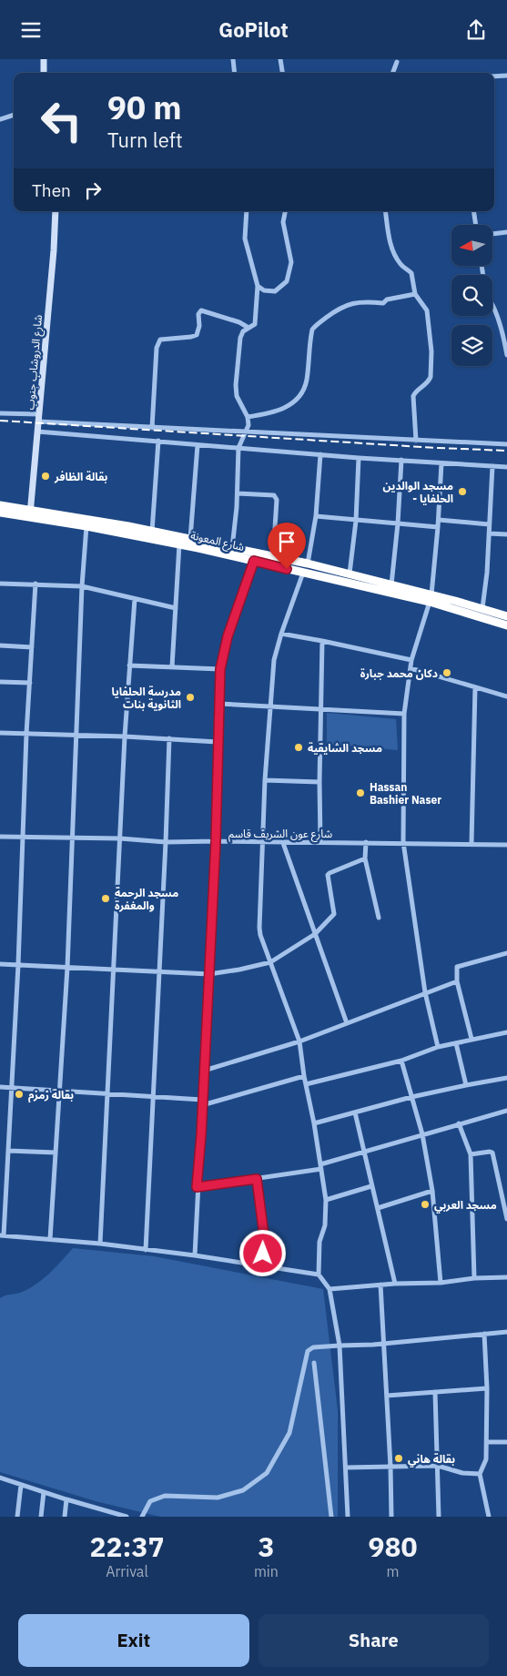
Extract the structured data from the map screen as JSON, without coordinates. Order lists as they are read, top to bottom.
{
  "streets": {
    "highway": ["شارع المعونة"],
    "street": ["شارع الدروشاب جنوب", "شارع عون الشريف قاسم"]
  },
  "crossings": [
    ["شارع الدروشاب جنوب", "شارع المعونة"]
  ],
  "places": [
    "بقالة الظافر",
    "مسجد الوالدين - الحلفايا",
    "دكان محمد جبارة",
    "مدرسة الحلفايا الثانوية بنات",
    "مسجد الشايقية",
    "Hassan Bashier Naser",
    "مسجد الرحمة والمغفرة",
    "بقالة زمزم",
    "مسجد العربي",
    "بقالة هاني"
  ],
  "north": "left",
  "page": {
    "header": "GoPilot",
    "turn": ["90 m", "Turn left"],
    "then": "Then",
    "eta": [
      "22:37",
      "Arrival",
      "3",
      "min",
      "980",
      "m"
    ],
    "buttons": ["Exit", "Share"]
  }
}
